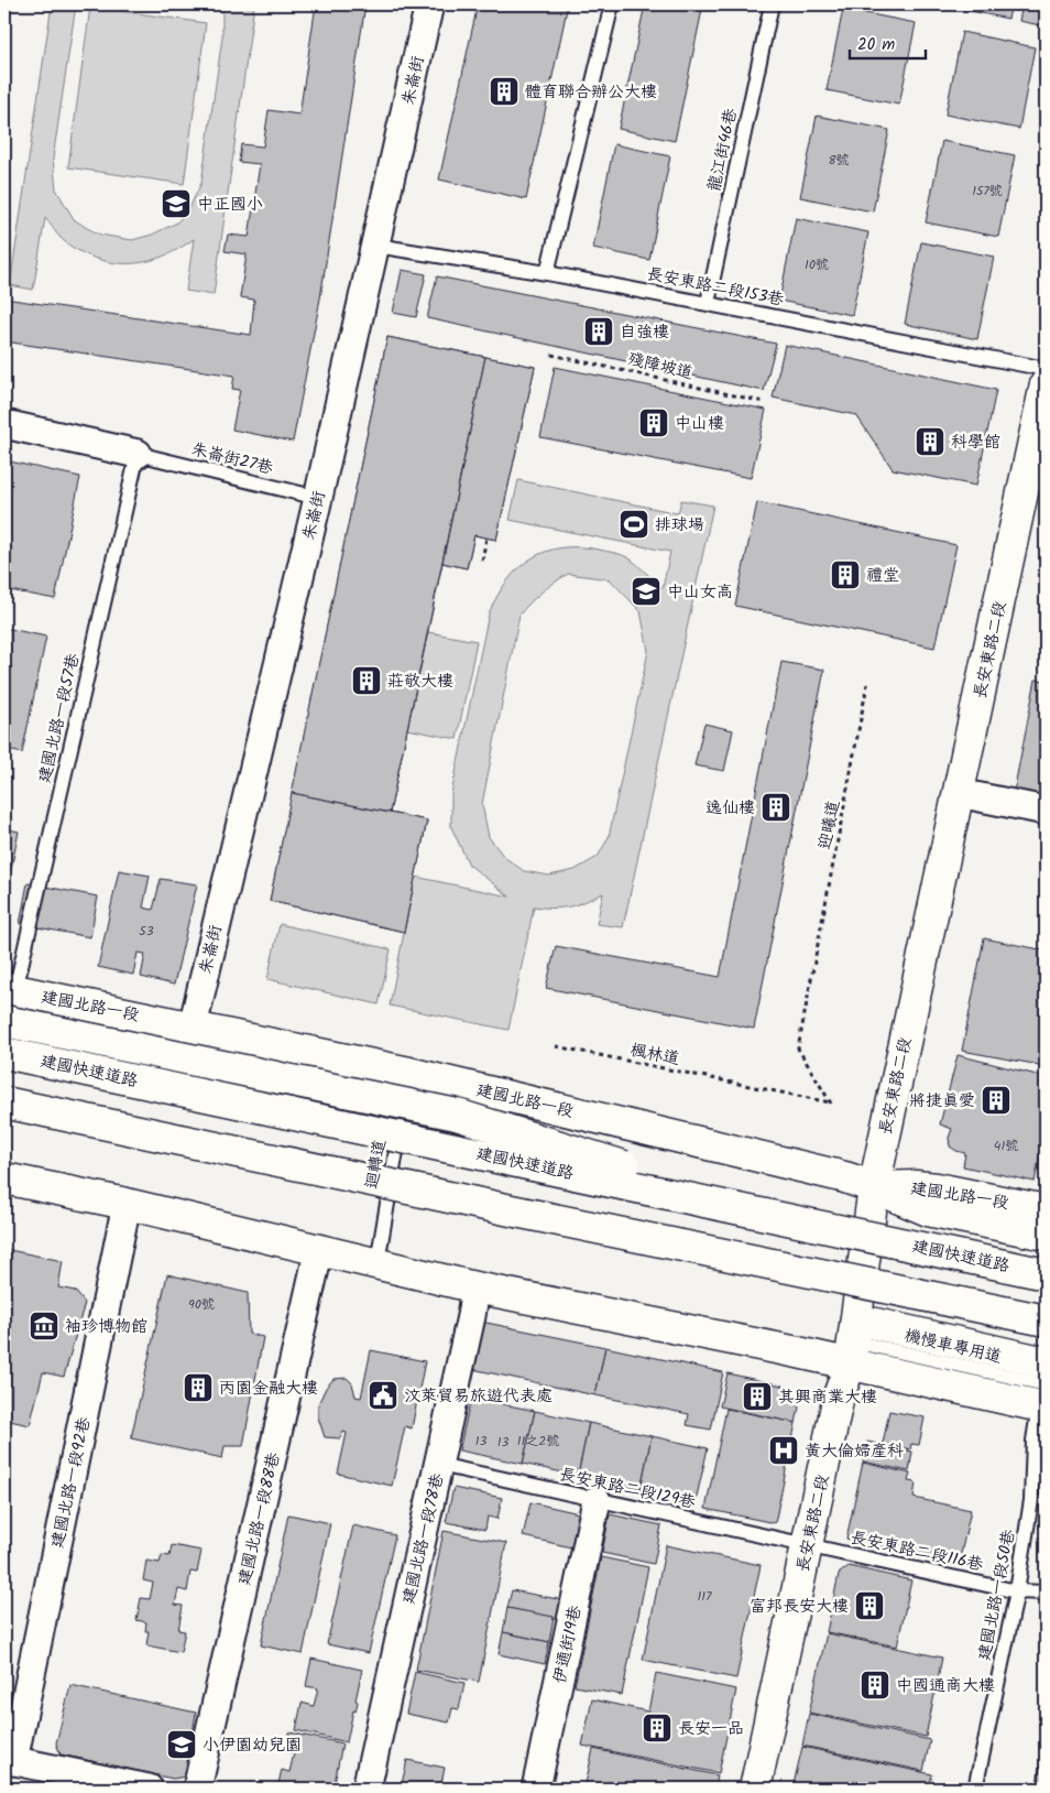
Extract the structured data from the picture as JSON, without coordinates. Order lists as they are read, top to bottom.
{
  "streets": {
    "main road": ["長安東路二段", "建國北路一段", "建國快速道路"],
    "street": [
      "朱崙街",
      "建國北路一段92巷",
      "建國北路一段88巷",
      "建國北路一段78巷",
      "伊通街19巷"
    ],
    "lane": [
      "龍江街46巷",
      "長安東路二段153巷",
      "朱崙街27巷",
      "建國北路一段57巷",
      "迴轉道",
      "長安東路二段129巷",
      "長安東路二段116巷",
      "建國北路一段50巷"
    ],
    "path": ["殘障坡道", "迎曦道", "楓林道"]
  },
  "crossings": [
    ["朱崙街", "長安東路二段153巷"],
    ["朱崙街", "朱崙街27巷"],
    ["朱崙街", "建國北路一段"],
    ["龍江街46巷", "長安東路二段153巷"],
    ["朱崙街27巷", "建國北路一段57巷"],
    ["長安東路二段", "建國北路一段"],
    ["長安東路二段", "長安東路二段129巷"],
    ["長安東路二段", "長安東路二段116巷"],
    ["建國北路一段57巷", "建國北路一段"],
    ["迎曦道", "楓林道"],
    ["建國北路一段", "迴轉道"],
    ["長安東路二段129巷", "建國北路一段78巷"],
    ["長安東路二段129巷", "長安東路二段116巷"],
    ["長安東路二段129巷", "伊通街19巷"],
    ["長安東路二段116巷", "建國北路一段50巷"]
  ],
  "places": {
    "building": [
      "體育聯合辦公大樓",
      "自強樓",
      "中山樓",
      "科學館",
      "禮堂",
      "莊敬大樓",
      "逸仙樓",
      "將捷真愛",
      "丙園金融大樓",
      "其興商業大樓",
      "富邦長安大樓",
      "中國通商大樓",
      "長安一品"
    ],
    "school or university": ["中正國小", "中山女高", "小伊園幼兒園"],
    "sports": ["排球場"],
    "museum": ["袖珍博物館"],
    "public building": ["汶萊貿易旅遊代表處"],
    "hospital": ["黃大倫婦產科"]
  },
  "house_numbers": [
    "8號",
    "157號",
    "10號",
    "53",
    "41號",
    "90號",
    "13",
    "11之2號",
    "13",
    "117"
  ],
  "scale_bar": "20 m"
}
